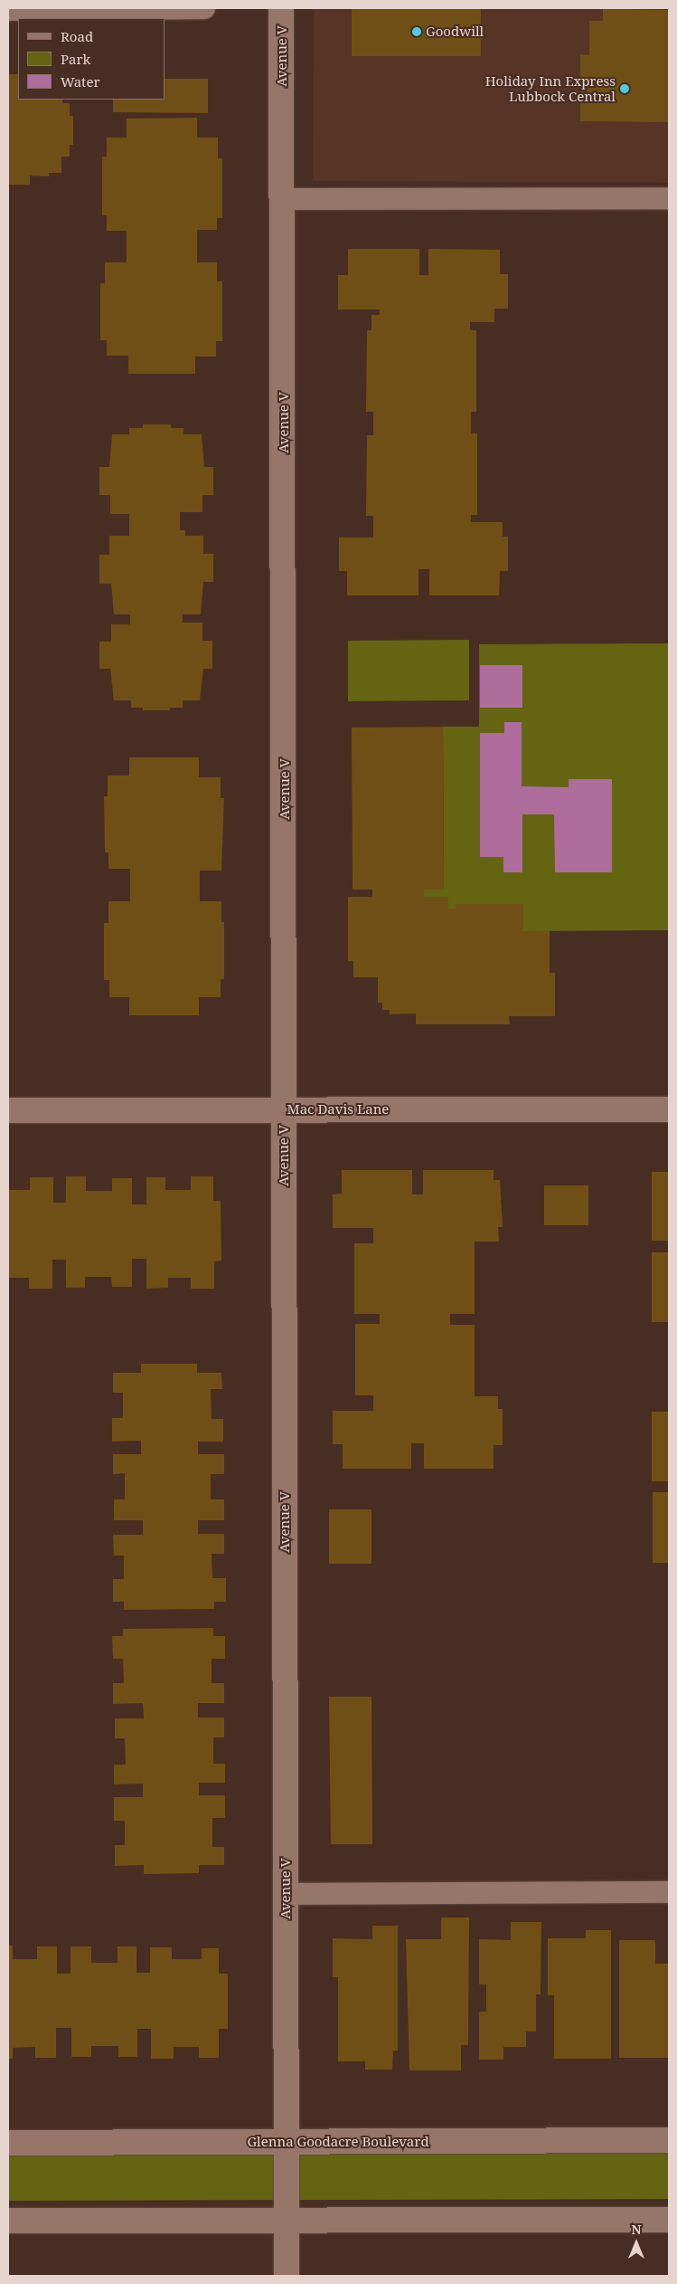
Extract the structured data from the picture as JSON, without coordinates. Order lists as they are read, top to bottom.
{
  "streets": {
    "street": ["Avenue V", "Mac Davis Lane", "Glenna Goodacre Boulevard"]
  },
  "crossings": [
    ["Avenue V", "Mac Davis Lane"],
    ["Avenue V", "Glenna Goodacre Boulevard"]
  ],
  "places": ["Goodwill", "Holiday Inn Express Lubbock Central"],
  "legend": ["Road", "Park", "Water"],
  "north": "top"
}
